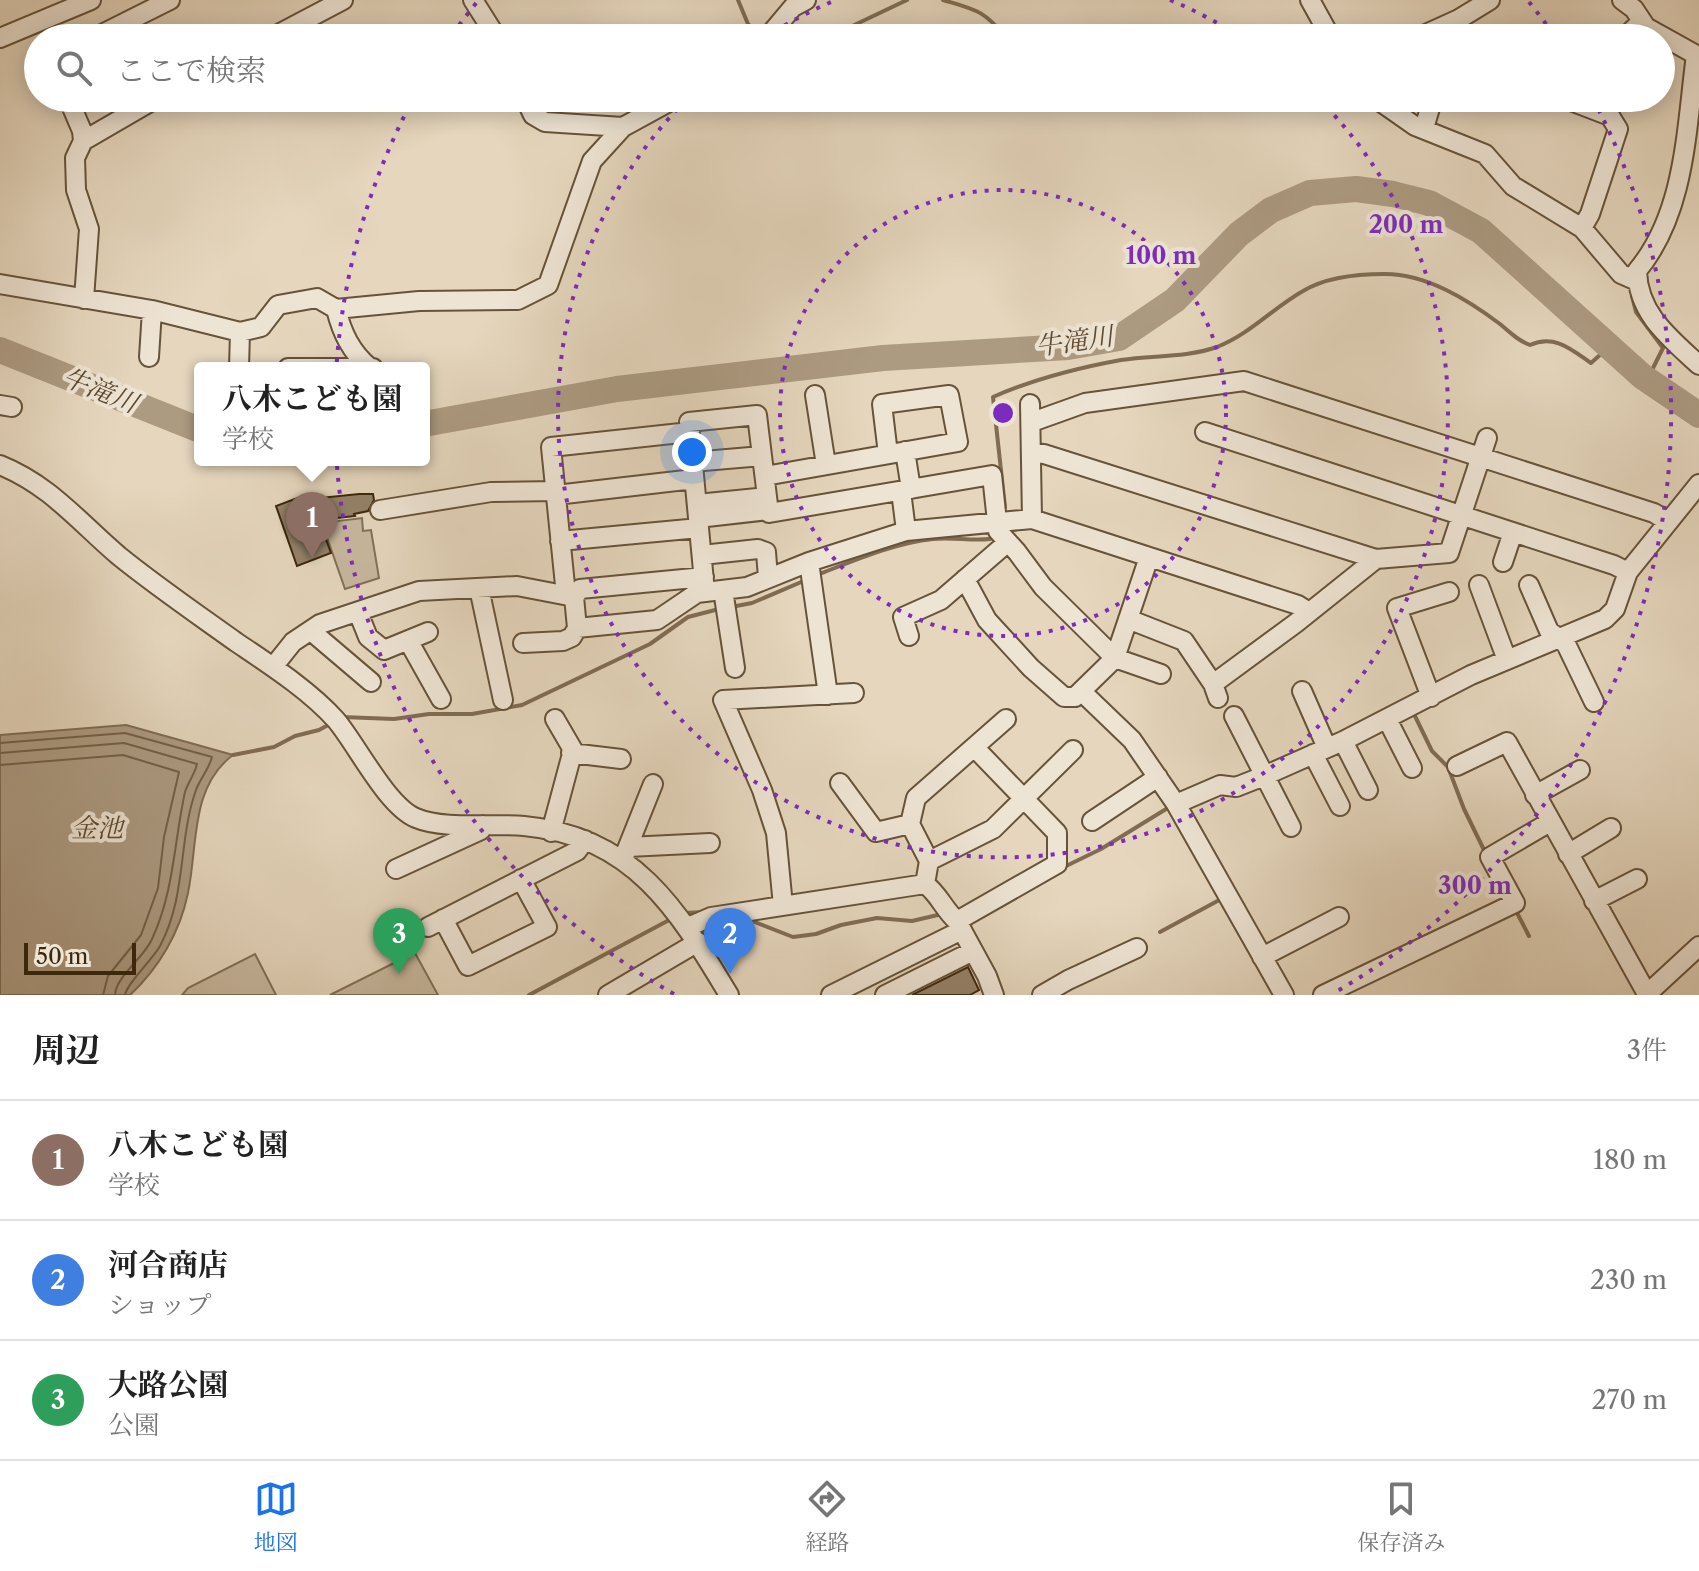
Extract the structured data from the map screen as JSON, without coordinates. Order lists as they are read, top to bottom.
{
  "water": ["牛滝川", "金池"],
  "scale_bar": "50 m",
  "page": {
    "search": "ここで検索",
    "popup": ["八木こども園", "学校"],
    "pins": ["1", "2", "3"],
    "scale": "50 m",
    "heading": ["周辺", "3件"],
    "list": [
      {
        "mark": "1",
        "name": "八木こども園",
        "note": "学校",
        "value": "180 m"
      },
      {
        "mark": "2",
        "name": "河合商店",
        "note": "ショップ",
        "value": "230 m"
      },
      {
        "mark": "3",
        "name": "大路公園",
        "note": "公園",
        "value": "270 m"
      }
    ],
    "nav": ["地図", "経路", "保存済み"]
  },
  "rings": ["200 m", "100 m", "300 m"]
}
